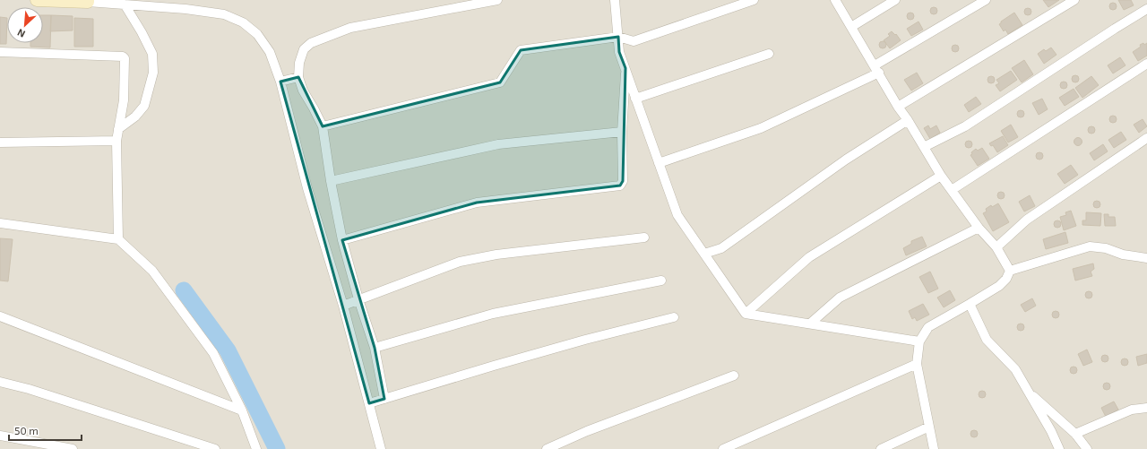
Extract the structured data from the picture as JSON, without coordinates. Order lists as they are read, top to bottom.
{
  "scale_bar": "50 m",
  "north": "bottom left"
}
